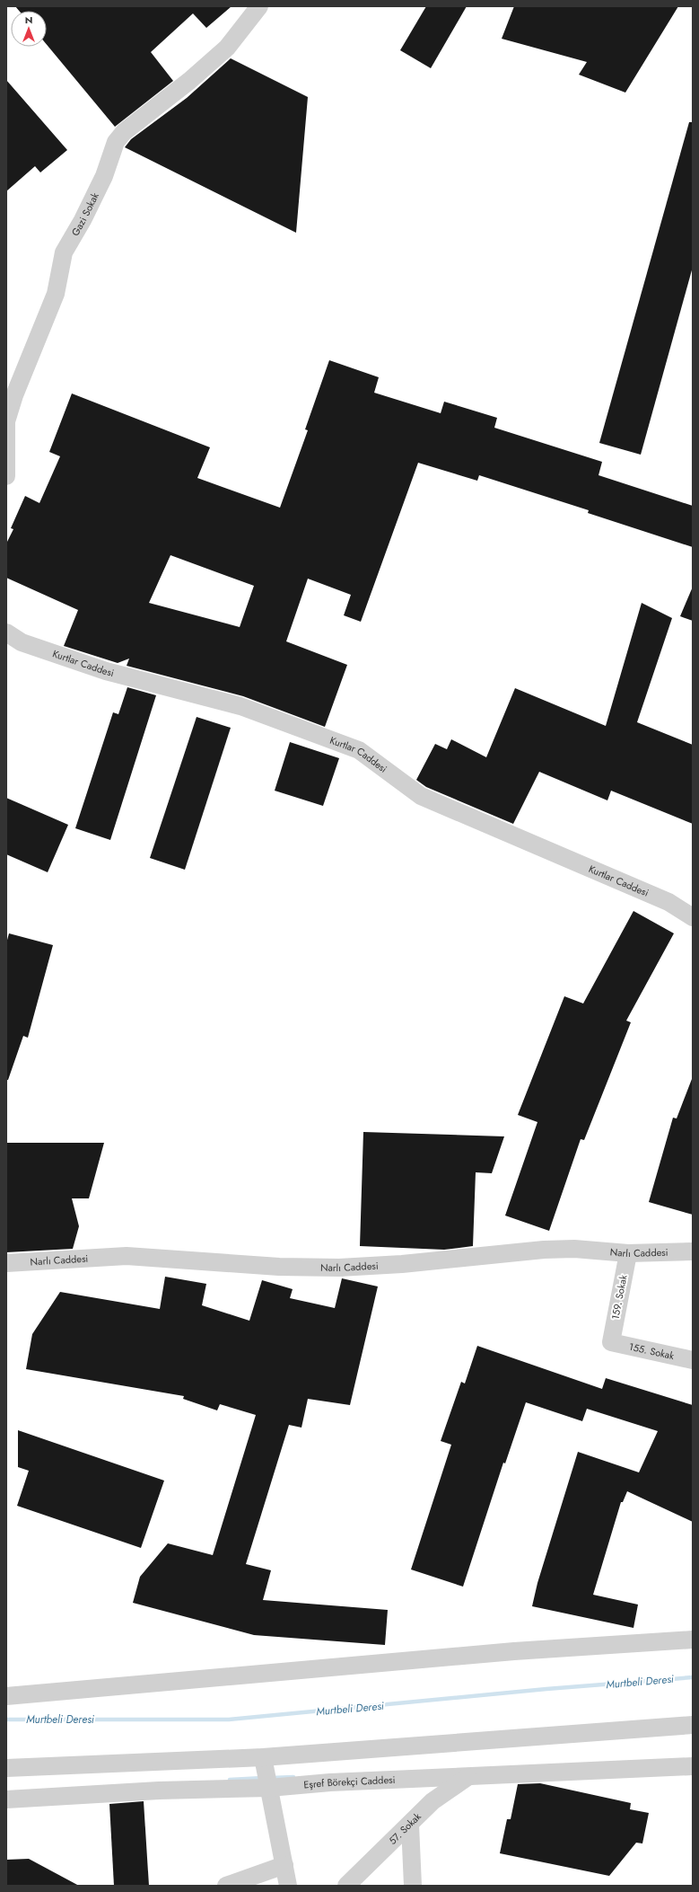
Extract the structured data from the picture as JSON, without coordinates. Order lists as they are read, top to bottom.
{
  "streets": {
    "street": [
      "Gazi Sokak",
      "Kurtlar Caddesi",
      "Narlı Caddesi",
      "159. Sokak",
      "155. Sokak",
      "Eşref Börekçi Caddesi",
      "57. Sokak"
    ]
  },
  "crossings": [
    ["Narlı Caddesi", "159. Sokak"],
    ["159. Sokak", "155. Sokak"],
    ["Eşref Börekçi Caddesi", "57. Sokak"]
  ],
  "water": ["Murtbeli Deresi"],
  "north": "top"
}
